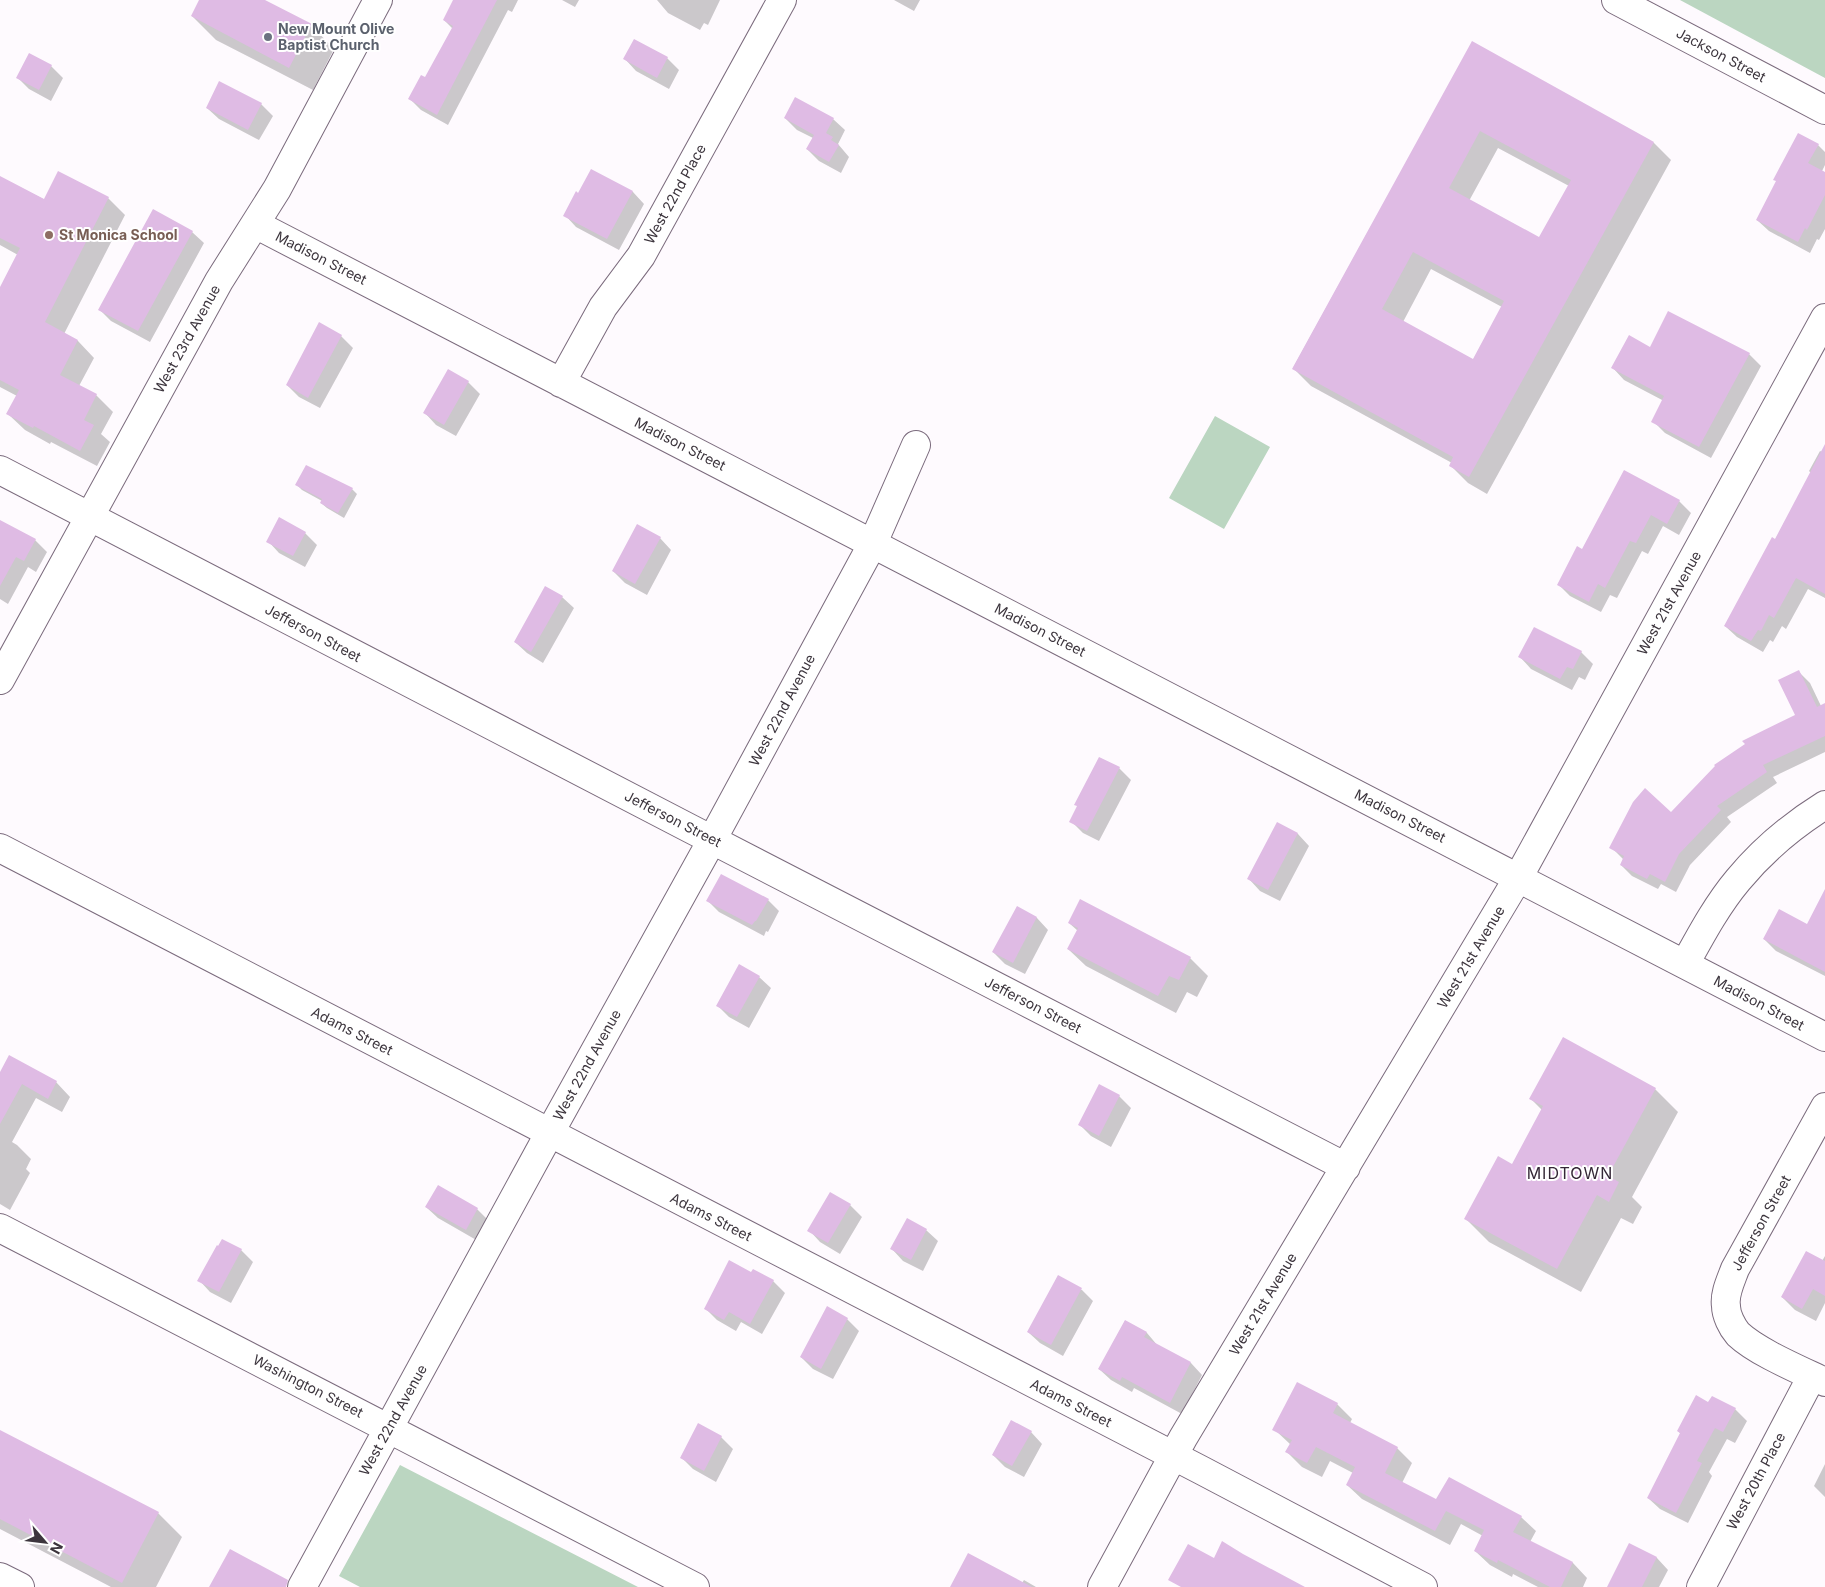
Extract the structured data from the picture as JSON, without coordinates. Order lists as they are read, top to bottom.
{
  "streets": {
    "street": [
      "Jackson Street",
      "West 22nd Place",
      "Madison Street",
      "West 23rd Avenue",
      "West 21st Avenue",
      "Jefferson Street",
      "West 22nd Avenue",
      "Adams Street",
      "Washington Street",
      "West 20th Place"
    ]
  },
  "crossings": [
    ["West 22nd Place", "Madison Street"],
    ["Madison Street", "West 23rd Avenue"],
    ["Madison Street", "West 21st Avenue"],
    ["Madison Street", "West 22nd Avenue"],
    ["West 23rd Avenue", "Jefferson Street"],
    ["West 21st Avenue", "Jefferson Street"],
    ["West 21st Avenue", "Adams Street"],
    ["Jefferson Street", "West 22nd Avenue"],
    ["Jefferson Street", "West 20th Place"],
    ["West 22nd Avenue", "Adams Street"],
    ["West 22nd Avenue", "Washington Street"]
  ],
  "districts": ["MIDTOWN"],
  "places": ["New Mount Olive Baptist Church", "St Monica School"],
  "north": "bottom right"
}
